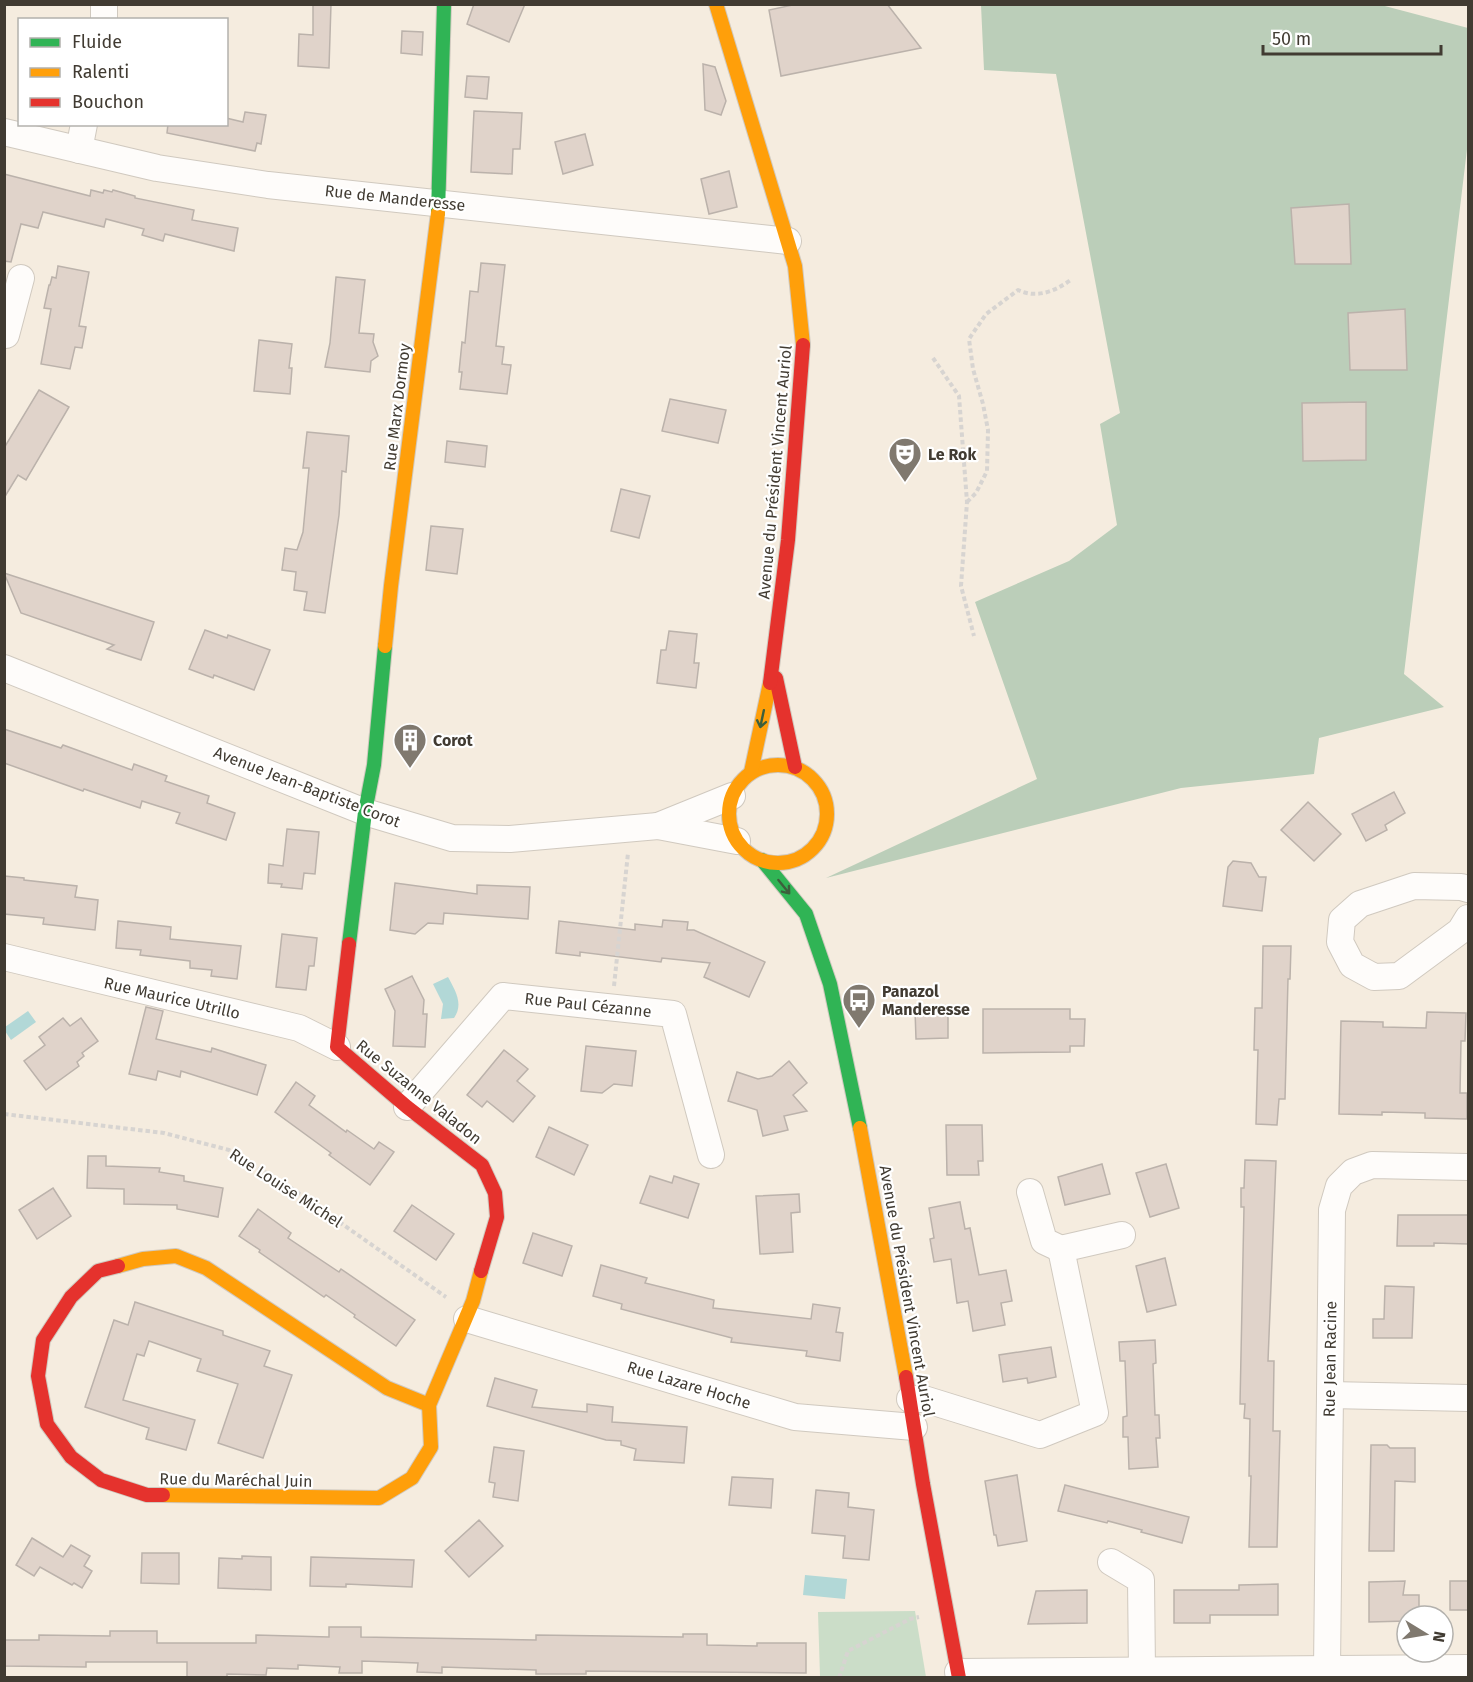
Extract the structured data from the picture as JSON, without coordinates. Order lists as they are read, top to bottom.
{
  "streets": {
    "street": [
      "Rue de Manderesse",
      "Rue Marx Dormoy",
      "Avenue du Président Vincent Auriol",
      "Avenue Jean-Baptiste Corot",
      "Rue Maurice Utrillo",
      "Rue Paul Cézanne",
      "Rue Suzanne Valadon",
      "Rue Jean Racine",
      "Rue Lazare Hoche",
      "Rue du Maréchal Juin"
    ],
    "path": ["Rue Louise Michel"]
  },
  "crossings": [
    ["Rue de Manderesse", "Rue Marx Dormoy"],
    ["Rue de Manderesse", "Avenue du Président Vincent Auriol"],
    ["Rue Marx Dormoy", "Avenue Jean-Baptiste Corot"],
    ["Rue Marx Dormoy", "Rue Suzanne Valadon"],
    ["Avenue du Président Vincent Auriol", "Avenue Jean-Baptiste Corot"],
    ["Avenue du Président Vincent Auriol", "Rue Lazare Hoche"],
    ["Avenue Jean-Baptiste Corot", "Rue Suzanne Valadon"],
    ["Rue Maurice Utrillo", "Rue Suzanne Valadon"],
    ["Rue Paul Cézanne", "Rue Suzanne Valadon"],
    ["Rue Suzanne Valadon", "Rue Louise Michel"],
    ["Rue Suzanne Valadon", "Rue Lazare Hoche"],
    ["Rue Suzanne Valadon", "Rue du Maréchal Juin"],
    ["Rue Louise Michel", "Rue Lazare Hoche"],
    ["Rue Louise Michel", "Rue du Maréchal Juin"],
    ["Rue Lazare Hoche", "Rue du Maréchal Juin"]
  ],
  "places": {
    "theatre": ["Le Rok"],
    "building": ["Corot"],
    "bus stop": ["Panazol Manderesse"]
  },
  "legend": ["Fluide", "Ralenti", "Bouchon"],
  "scale_bar": "50 m",
  "north": "right"
}
